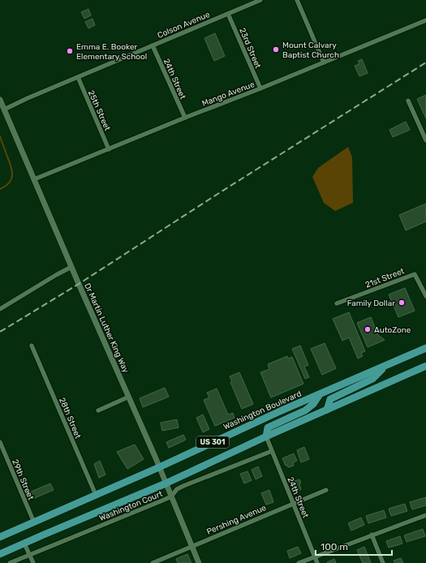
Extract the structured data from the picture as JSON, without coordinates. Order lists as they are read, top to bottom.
{
  "streets": {
    "main road": ["Washington Boulevard", "US 301"],
    "street": [
      "Colson Avenue",
      "23rd Street",
      "24th Street",
      "Mango Avenue",
      "25th Street",
      "21st Street",
      "Dr Martin Luther King Way",
      "28th Street",
      "29th Street",
      "Washington Court",
      "Pershing Avenue"
    ]
  },
  "crossings": [
    ["Colson Avenue", "23rd Street"],
    ["Colson Avenue", "24th Street"],
    ["Colson Avenue", "25th Street"],
    ["Colson Avenue", "Dr Martin Luther King Way"],
    ["23rd Street", "Mango Avenue"],
    ["24th Street", "Mango Avenue"],
    ["24th Street", "US 301"],
    ["24th Street", "Washington Court"],
    ["24th Street", "Pershing Avenue"],
    ["Mango Avenue", "25th Street"],
    ["Mango Avenue", "Dr Martin Luther King Way"],
    ["Dr Martin Luther King Way", "Washington Boulevard"],
    ["Dr Martin Luther King Way", "US 301"],
    ["Dr Martin Luther King Way", "Washington Court"],
    ["Dr Martin Luther King Way", "Pershing Avenue"],
    ["Washington Boulevard", "28th Street"],
    ["Washington Boulevard", "29th Street"]
  ],
  "places": [
    "Mount Calvary Baptist Church",
    "Emma E. Booker Elementary School",
    "Family Dollar",
    "AutoZone"
  ],
  "scale_bar": "100 m"
}
